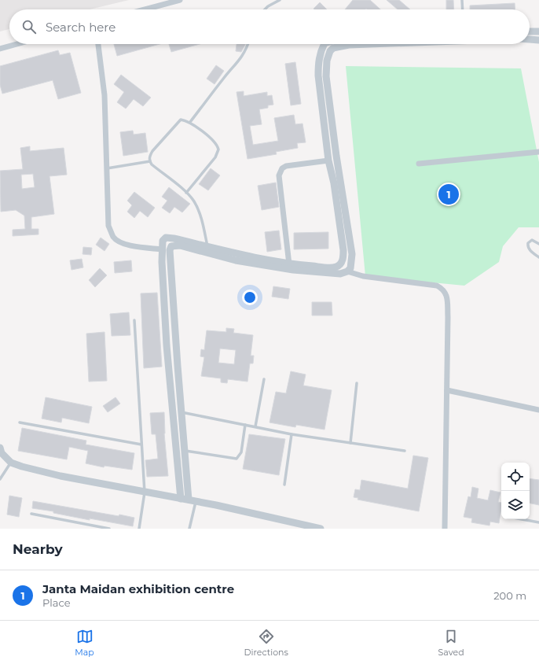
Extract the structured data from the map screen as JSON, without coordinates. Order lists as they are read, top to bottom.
{
  "page": {
    "search": "Search here",
    "pins": "1",
    "heading": "Nearby",
    "list": [
      {
        "mark": "1",
        "name": "Janta Maidan exhibition centre",
        "note": "Place",
        "value": "200 m"
      }
    ],
    "nav": ["Map", "Directions", "Saved"]
  }
}
